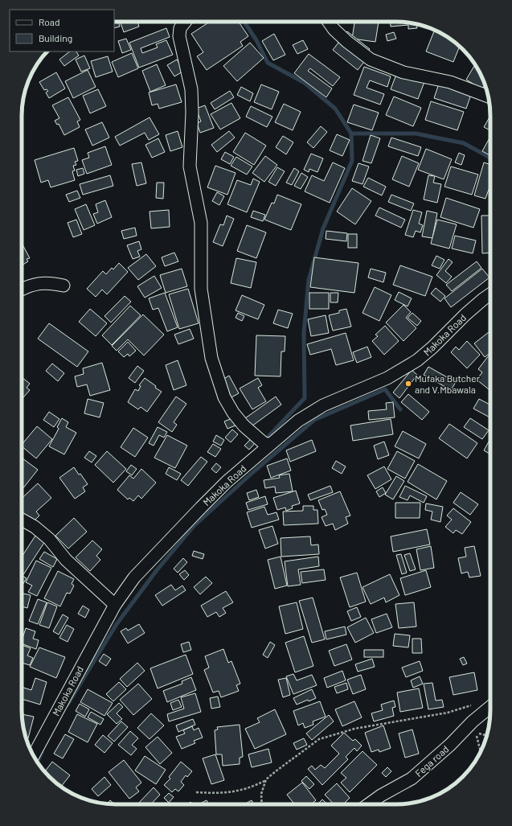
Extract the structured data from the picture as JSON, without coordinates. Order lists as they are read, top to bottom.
{
  "streets": {
    "street": ["Makoka Road", "Fega road"]
  },
  "places": ["Mufaka Butcher and V.Mbawala"],
  "legend": ["Road", "Building"]
}
